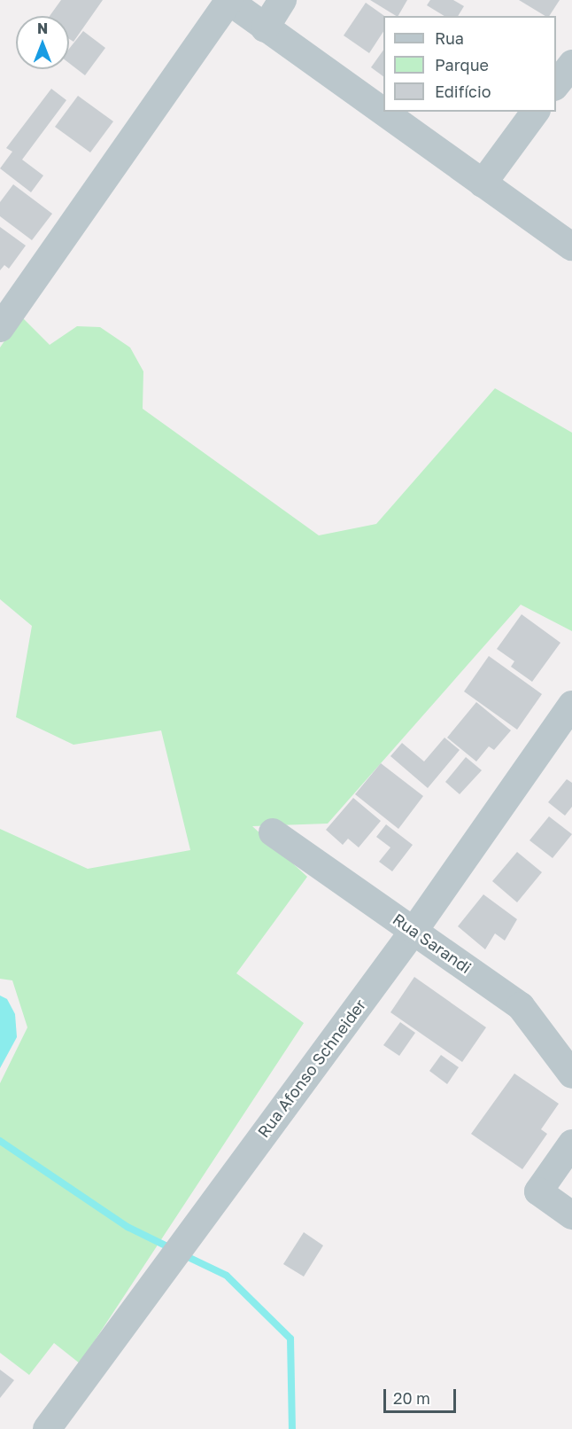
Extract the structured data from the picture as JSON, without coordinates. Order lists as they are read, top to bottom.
{
  "streets": {
    "street": ["Rua Sarandi", "Rua Afonso Schneider"]
  },
  "crossings": [
    ["Rua Sarandi", "Rua Afonso Schneider"]
  ],
  "legend": ["Rua", "Parque", "Edifício"],
  "scale_bar": "20 m",
  "north": "top"
}
